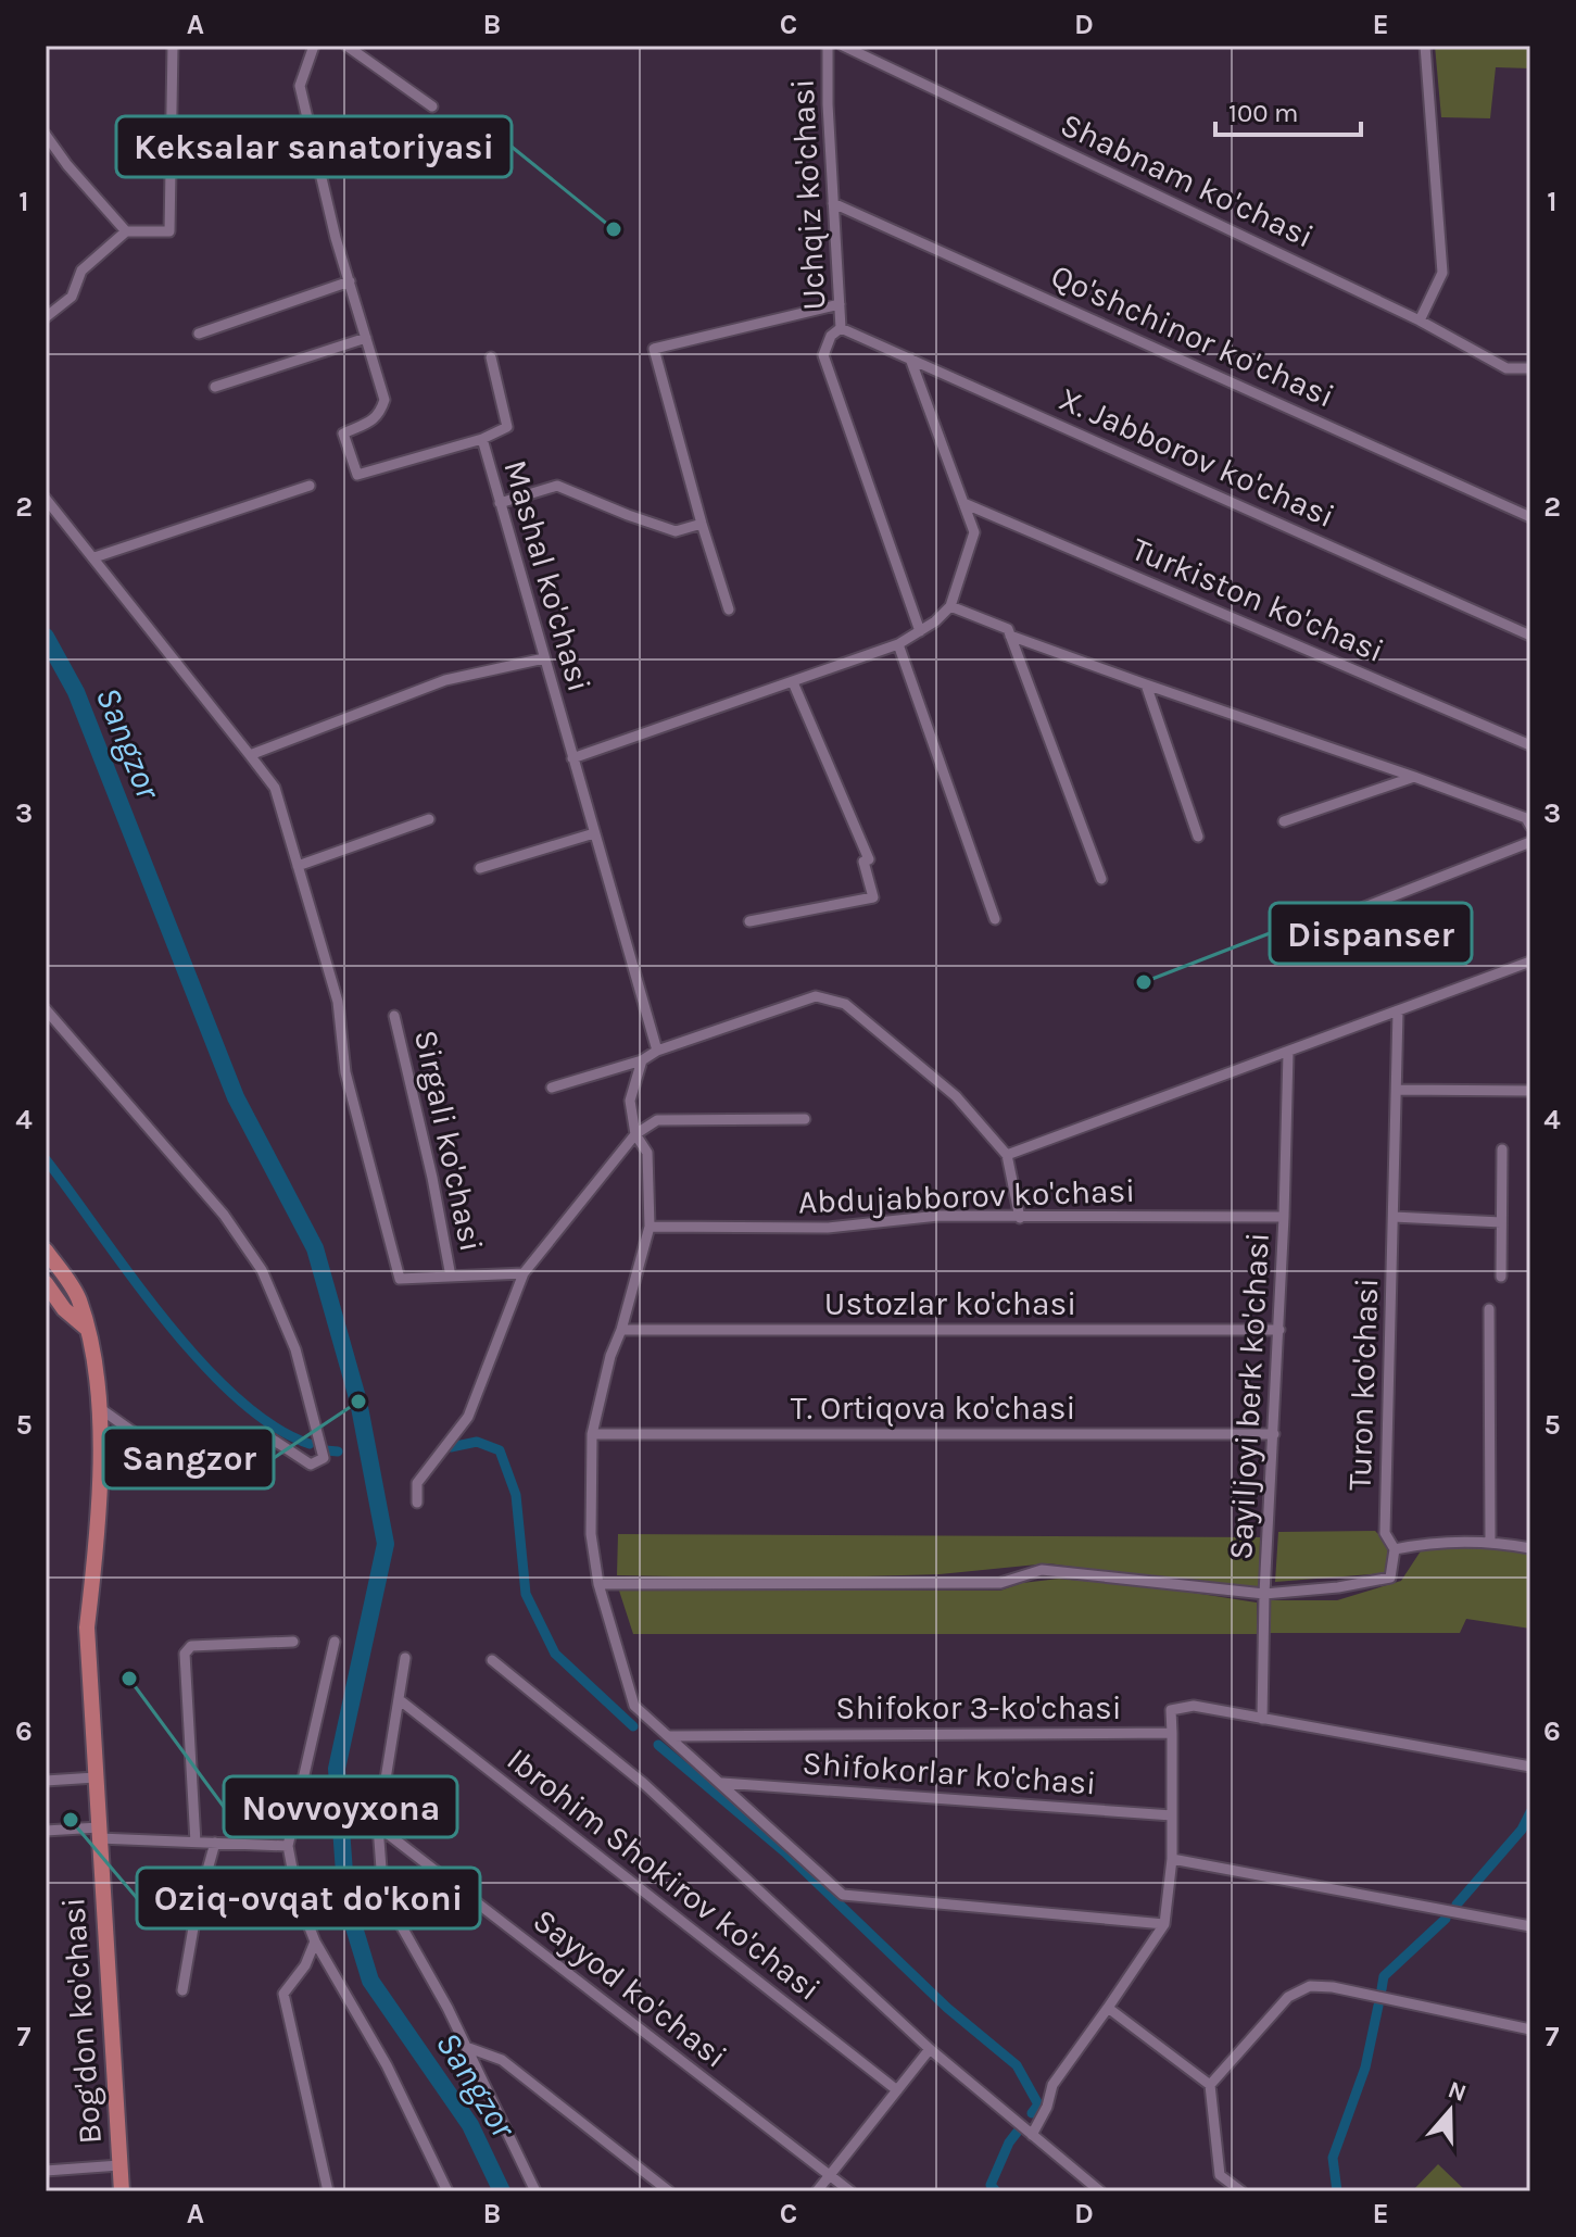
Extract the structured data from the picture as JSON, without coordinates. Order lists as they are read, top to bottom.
{
  "streets": {
    "main road": ["Bog'don ko'chasi"],
    "street": [
      "Shabnam ko'chasi",
      "Uchqiz ko'chasi",
      "Qo'shchinor ko'chasi",
      "X. Jabborov ko'chasi",
      "Mashal ko'chasi",
      "Turkiston ko'chasi",
      "Sirgali ko'chasi",
      "Abdujabborov ko'chasi",
      "Ustozlar ko'chasi",
      "Turon ko'chasi",
      "Sayiljoyi berk ko'chasi",
      "T. Ortiqova ko'chasi",
      "Shifokor 3-ko'chasi",
      "Shifokorlar ko'chasi",
      "Ibrohim Shokirov ko'chasi",
      "Sayyod ko'chasi"
    ]
  },
  "crossings": [
    ["Uchqiz ko'chasi", "Qo'shchinor ko'chasi"],
    ["Uchqiz ko'chasi", "X. Jabborov ko'chasi"],
    ["Abdujabborov ko'chasi", "Sayiljoyi berk ko'chasi"],
    ["Ustozlar ko'chasi", "Sayiljoyi berk ko'chasi"],
    ["Sayiljoyi berk ko'chasi", "T. Ortiqova ko'chasi"]
  ],
  "water": ["Sangzor"],
  "places": [
    "Keksalar sanatoriyasi",
    "Dispanser",
    "Sangzor",
    "Novvoyxona",
    "Oziq-ovqat do'koni"
  ],
  "scale_bar": "100 m",
  "north": "top",
  "grid": {
    "columns": [
      "A",
      "B",
      "C",
      "D",
      "E"
    ],
    "rows": [
      "1",
      "2",
      "3",
      "4",
      "5",
      "6",
      "7"
    ]
  }
}
